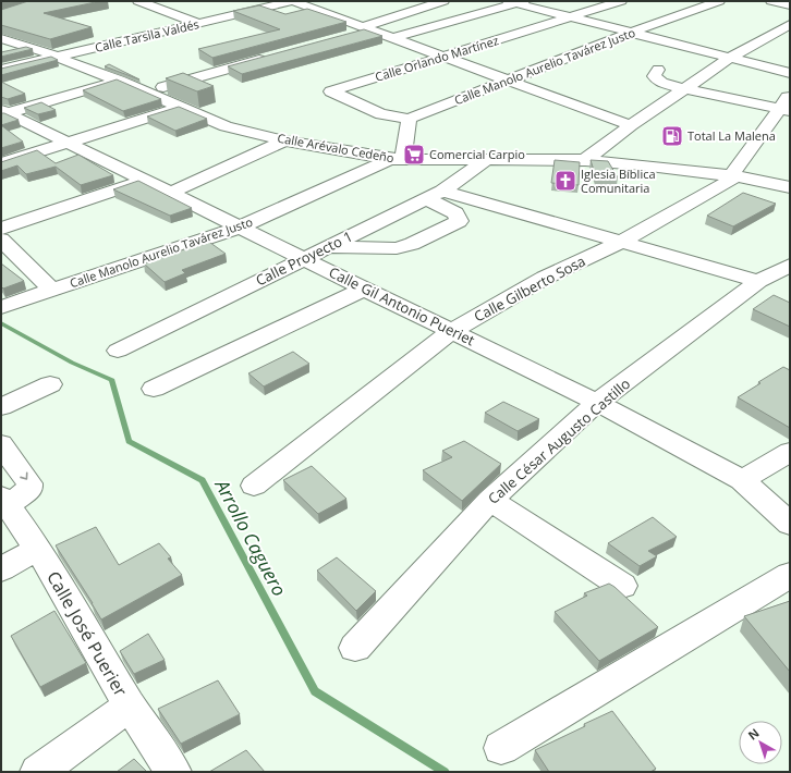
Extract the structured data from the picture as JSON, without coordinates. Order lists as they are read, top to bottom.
{
  "streets": {
    "street": [
      "Calle Tarsila Valdés",
      "Calle Orlando Martínez",
      "Calle Manolo Aurelio Tavárez Justo",
      "Calle Arévalo Cedeño",
      "Calle Proyecto 1",
      "Calle Gilberto Sosa",
      "Calle Gil Antonio Pueriet",
      "Calle César Augusto Castillo",
      "Calle José Puerier"
    ]
  },
  "crossings": [
    ["Calle Tarsila Valdés", "Calle Arévalo Cedeño"],
    ["Calle Orlando Martínez", "Calle Manolo Aurelio Tavárez Justo"],
    ["Calle Manolo Aurelio Tavárez Justo", "Calle Arévalo Cedeño"],
    ["Calle Manolo Aurelio Tavárez Justo", "Calle Gil Antonio Pueriet"],
    ["Calle Arévalo Cedeño", "Calle Proyecto 1"],
    ["Calle Arévalo Cedeño", "Calle Gilberto Sosa"],
    ["Calle Proyecto 1", "Calle Gil Antonio Pueriet"],
    ["Calle Gilberto Sosa", "Calle Gil Antonio Pueriet"],
    ["Calle Gil Antonio Pueriet", "Calle César Augusto Castillo"]
  ],
  "water": ["Arrollo Caguero"],
  "places": {
    "fuel station": ["Total La Malena"],
    "supermarket": ["Comercial Carpio"],
    "church": ["Iglesia Bíblica Comunitaria"]
  },
  "north": "top left"
}
